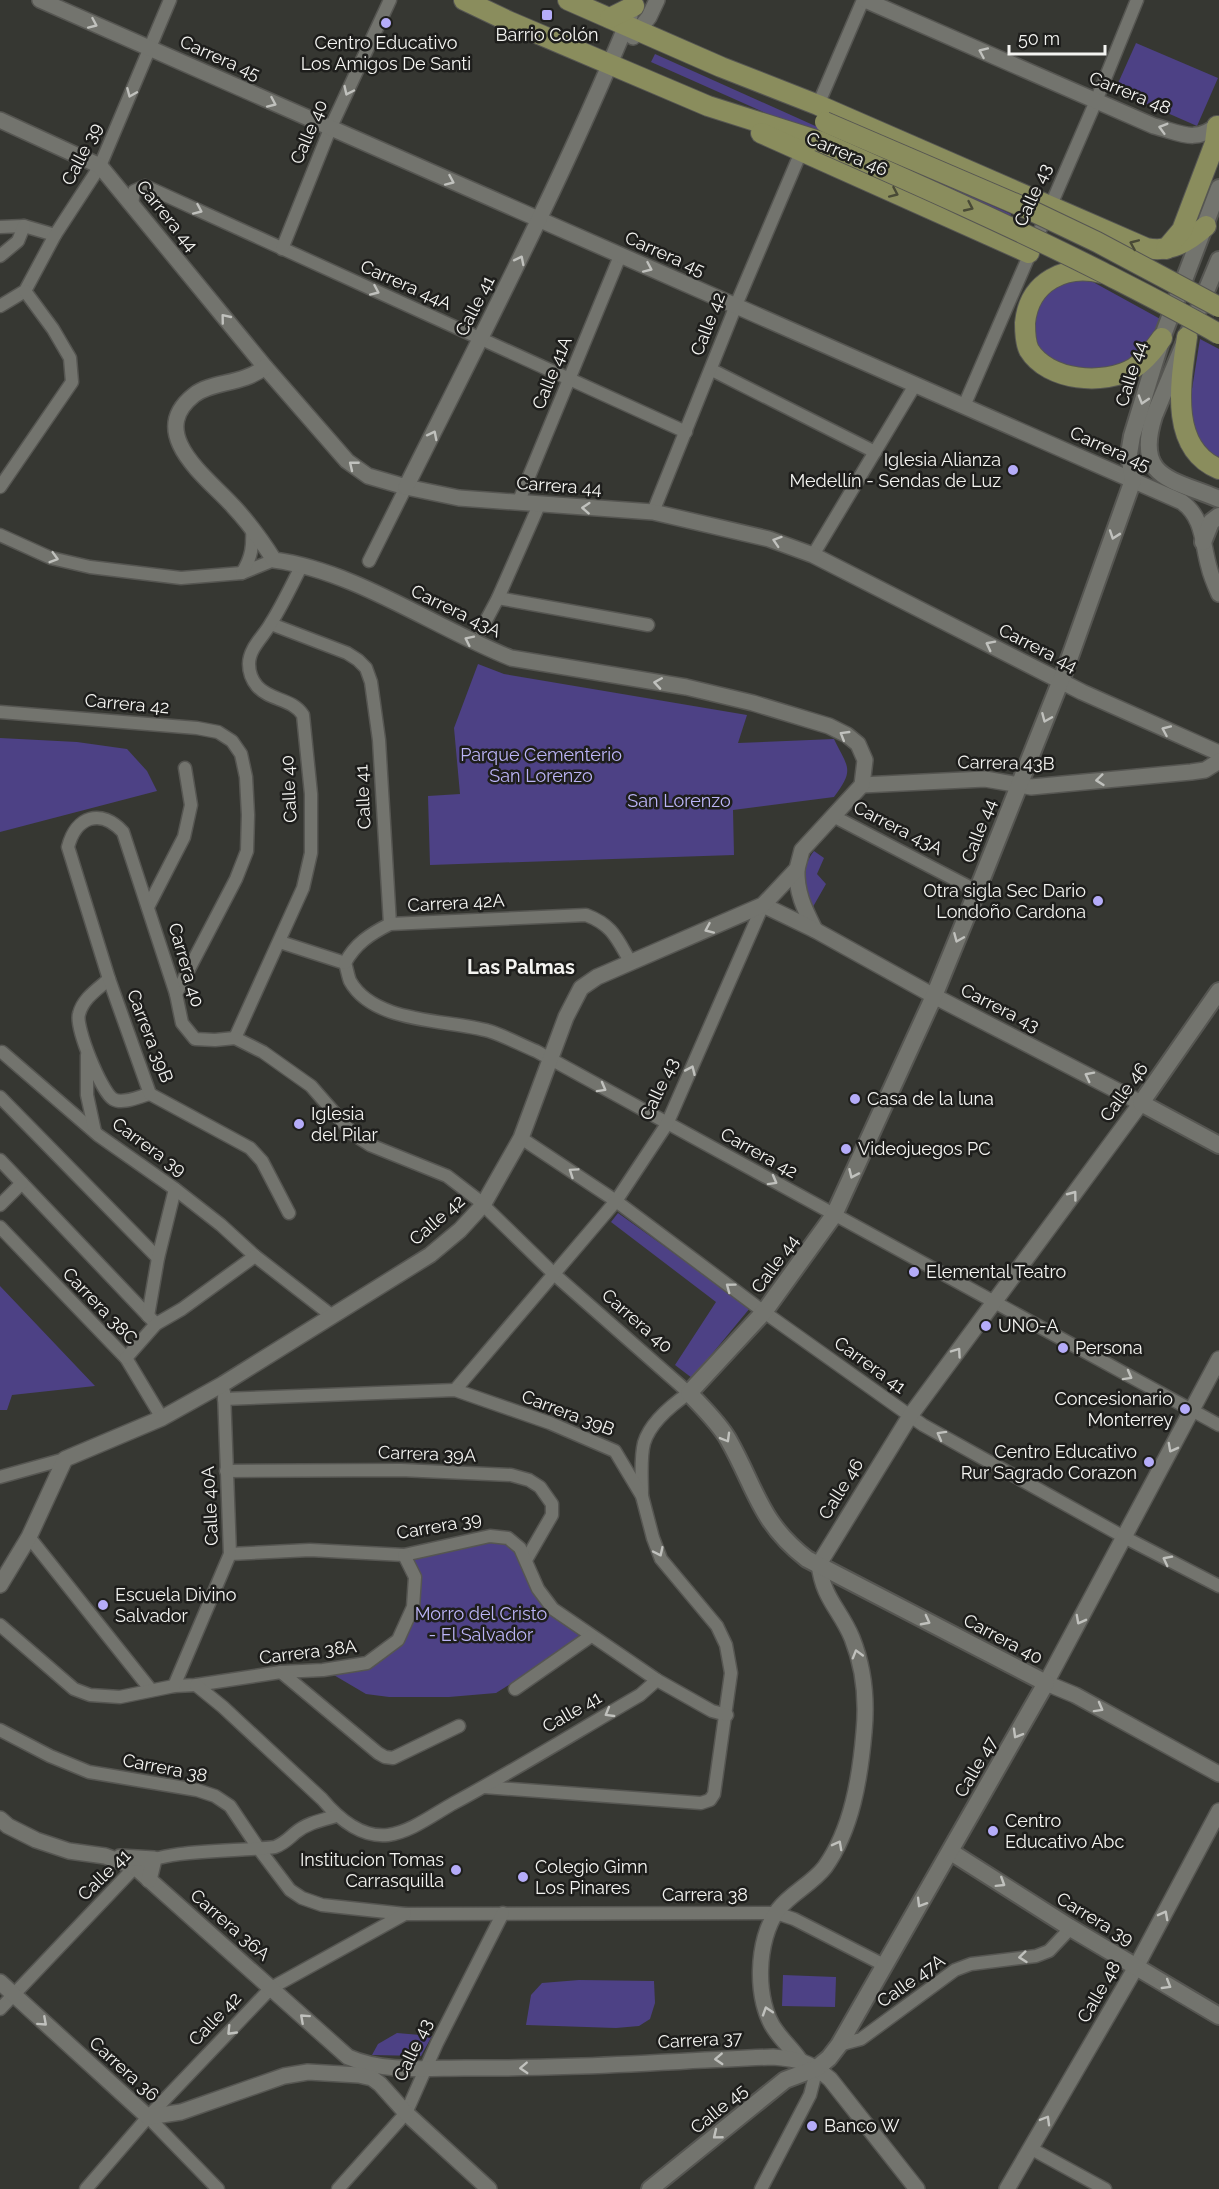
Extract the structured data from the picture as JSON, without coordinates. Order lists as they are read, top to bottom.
{
  "streets": {
    "main road": [
      "Carrera 46",
      "Calle 44",
      "Carrera 40",
      "Carrera 43",
      "Calle 46",
      "Carrera 39",
      "Calle 47",
      "Calle 45"
    ],
    "street": [
      "Carrera 45",
      "Carrera 48",
      "Calle 40",
      "Calle 39",
      "Calle 43",
      "Carrera 44",
      "Carrera 44A",
      "Calle 41",
      "Calle 42",
      "Calle 41A",
      "Carrera 43A",
      "Carrera 42",
      "Carrera 43B",
      "Carrera 42A",
      "Carrera 39B",
      "Carrera 38C",
      "Carrera 41",
      "Carrera 39A",
      "Calle 40A",
      "Carrera 38A",
      "Carrera 38",
      "Carrera 36A",
      "Calle 47A",
      "Calle 48",
      "Carrera 37",
      "Carrera 36"
    ]
  },
  "crossings": [
    ["Carrera 45", "Calle 40"],
    ["Carrera 45", "Calle 39"],
    ["Carrera 45", "Calle 43"],
    ["Carrera 45", "Calle 41"],
    ["Carrera 45", "Calle 42"],
    ["Carrera 45", "Calle 41A"],
    ["Carrera 45", "Calle 44"],
    ["Carrera 48", "Calle 43"],
    ["Calle 40", "Carrera 44A"],
    ["Calle 40", "Calle 41"],
    ["Calle 40", "Carrera 43A"],
    ["Calle 40", "Carrera 40"],
    ["Calle 39", "Carrera 44"],
    ["Carrera 46", "Calle 43"],
    ["Carrera 46", "Calle 41"],
    ["Calle 43", "Calle 42"],
    ["Calle 43", "Carrera 43A"],
    ["Calle 43", "Carrera 42"],
    ["Calle 43", "Carrera 43B"],
    ["Calle 43", "Carrera 40"],
    ["Calle 43", "Carrera 43"],
    ["Calle 43", "Carrera 39B"],
    ["Calle 43", "Carrera 41"],
    ["Calle 43", "Carrera 38"],
    ["Calle 43", "Carrera 36A"],
    ["Calle 43", "Carrera 37"],
    ["Carrera 44", "Carrera 44A"],
    ["Carrera 44", "Calle 41"],
    ["Carrera 44", "Calle 42"],
    ["Carrera 44", "Calle 41A"],
    ["Carrera 44", "Calle 44"],
    ["Carrera 44A", "Calle 41"],
    ["Carrera 44A", "Calle 42"],
    ["Carrera 44A", "Calle 41A"],
    ["Calle 41", "Carrera 42A"],
    ["Calle 41", "Carrera 39B"],
    ["Calle 41", "Carrera 39"],
    ["Calle 41", "Carrera 38"],
    ["Calle 41", "Carrera 36A"],
    ["Calle 41", "Carrera 36"],
    ["Calle 42", "Carrera 42"],
    ["Calle 42", "Carrera 42A"],
    ["Calle 42", "Carrera 40"],
    ["Calle 42", "Carrera 43"],
    ["Calle 42", "Carrera 39B"],
    ["Calle 42", "Carrera 39"],
    ["Calle 42", "Carrera 38C"],
    ["Calle 42", "Carrera 41"],
    ["Calle 42", "Calle 40A"],
    ["Calle 42", "Carrera 38"],
    ["Calle 42", "Carrera 36A"],
    ["Calle 42", "Carrera 36"],
    ["Calle 44", "Carrera 43A"],
    ["Calle 44", "Carrera 42"],
    ["Calle 44", "Carrera 43B"],
    ["Calle 44", "Carrera 40"],
    ["Calle 44", "Carrera 43"],
    ["Calle 44", "Carrera 39B"],
    ["Calle 44", "Carrera 41"],
    ["Carrera 43A", "Carrera 43B"],
    ["Carrera 42", "Carrera 42A"],
    ["Carrera 42", "Carrera 40"],
    ["Carrera 42", "Calle 46"],
    ["Carrera 42", "Calle 47"],
    ["Carrera 40", "Carrera 39B"],
    ["Carrera 40", "Calle 46"],
    ["Carrera 40", "Calle 47"],
    ["Carrera 43", "Calle 46"],
    ["Carrera 39B", "Carrera 39"],
    ["Carrera 39B", "Calle 40A"],
    ["Calle 46", "Carrera 41"],
    ["Carrera 39", "Carrera 39A"],
    ["Carrera 39", "Calle 40A"],
    ["Carrera 39", "Carrera 38A"],
    ["Carrera 39", "Calle 47"],
    ["Carrera 39", "Calle 47A"],
    ["Carrera 39", "Calle 48"],
    ["Carrera 41", "Calle 47"],
    ["Carrera 39A", "Calle 40A"],
    ["Calle 40A", "Carrera 38A"],
    ["Calle 47", "Carrera 38"],
    ["Calle 47", "Calle 47A"],
    ["Calle 47", "Carrera 37"],
    ["Calle 47", "Calle 45"],
    ["Carrera 36A", "Carrera 37"],
    ["Carrera 37", "Calle 45"]
  ],
  "one_way": [
    "Carrera 45",
    "Carrera 48",
    "Calle 39",
    "Carrera 44",
    "Carrera 44A",
    "Calle 44",
    "Carrera 43A",
    "Carrera 42",
    "Carrera 43B",
    "Carrera 40",
    "Carrera 43",
    "Calle 46",
    "Carrera 41",
    "Calle 47",
    "Calle 47A",
    "Calle 48",
    "Carrera 37",
    "Carrera 36",
    "Calle 45"
  ],
  "districts": ["Las Palmas"],
  "parks": ["Parque Cementerio San Lorenzo", "San Lorenzo", "Morro del Cristo - El Salvador"],
  "places": {
    "transit": ["Barrio Colón"],
    "other": [
      "Centro Educativo Los Amigos De Santi",
      "Iglesia Alianza Medellín - Sendas de Luz",
      "Otra sigla Sec Dario Londoño Cardona",
      "Casa de la luna",
      "Iglesia del Pilar",
      "Videojuegos PC",
      "Elemental Teatro",
      "UNO-A",
      "Persona",
      "Concesionario Monterrey",
      "Centro Educativo Rur Sagrado Corazon",
      "Escuela Divino Salvador",
      "Centro Educativo Abc",
      "Institucion Tomas Carrasquilla",
      "Colegio Gimn Los Pinares",
      "Banco W"
    ]
  },
  "scale_bar": "50 m"
}
